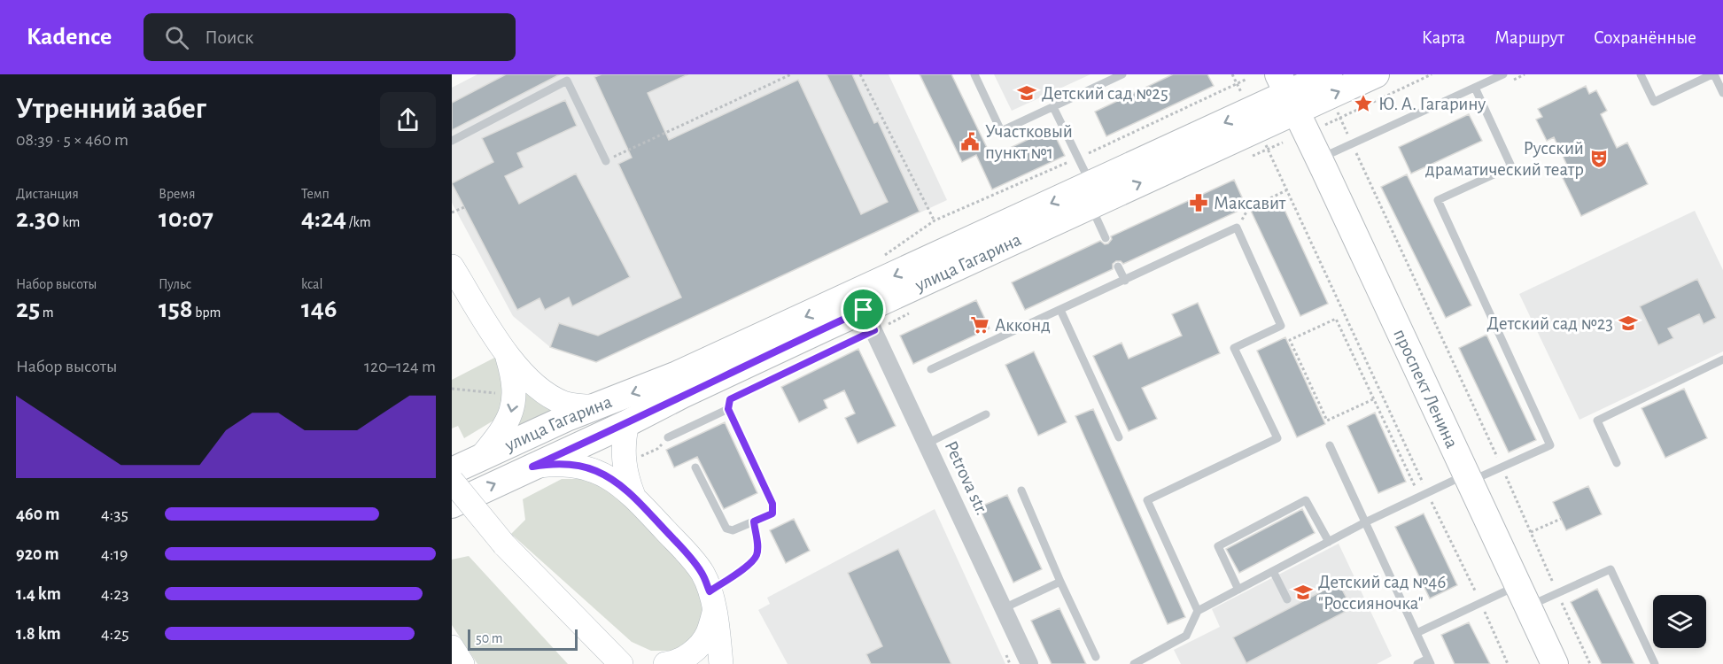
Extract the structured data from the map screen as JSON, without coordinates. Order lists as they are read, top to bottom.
{
  "streets": {
    "main road": ["улица Гагарина", "проспект Ленина"],
    "street": ["Petrova str."]
  },
  "crossings": [
    ["улица Гагарина", "проспект Ленина"],
    ["улица Гагарина", "Petrova str."]
  ],
  "places": {
    "school or university": ["Детский сад №25", "Детский сад №23", "Детский сад №46 \"Россияночка\""],
    "place": ["Ю. А. Гагарину"],
    "public building": ["Участковый пункт №1"],
    "theatre": ["Русский драматический театр"],
    "pharmacy": ["Максавит"],
    "supermarket": ["Акконд"]
  },
  "scale_bar": "50 m",
  "page": {
    "header": "Kadence",
    "search": "Поиск",
    "nav": ["Карта", "Маршрут", "Сохранённые"],
    "heading": ["Утренний забег", "08:39 · 5 × 460 m"],
    "stats": [
      ["Дистанция", "2.30 km"],
      ["Время", "10:07"],
      ["Темп", "4:24 /km"],
      ["Набор высоты", "25 m"],
      ["Пульс", "158 bpm"],
      ["kcal", "146"]
    ],
    "chart": ["Набор высоты", "120–124 m"],
    "list": [
      {
        "name": "460 m",
        "note": "4:35"
      },
      {
        "name": "920 m",
        "note": "4:19"
      },
      {
        "name": "1.4 km",
        "note": "4:23"
      },
      {
        "name": "1.8 km",
        "note": "4:25"
      }
    ],
    "scale": "50 m"
  }
}
